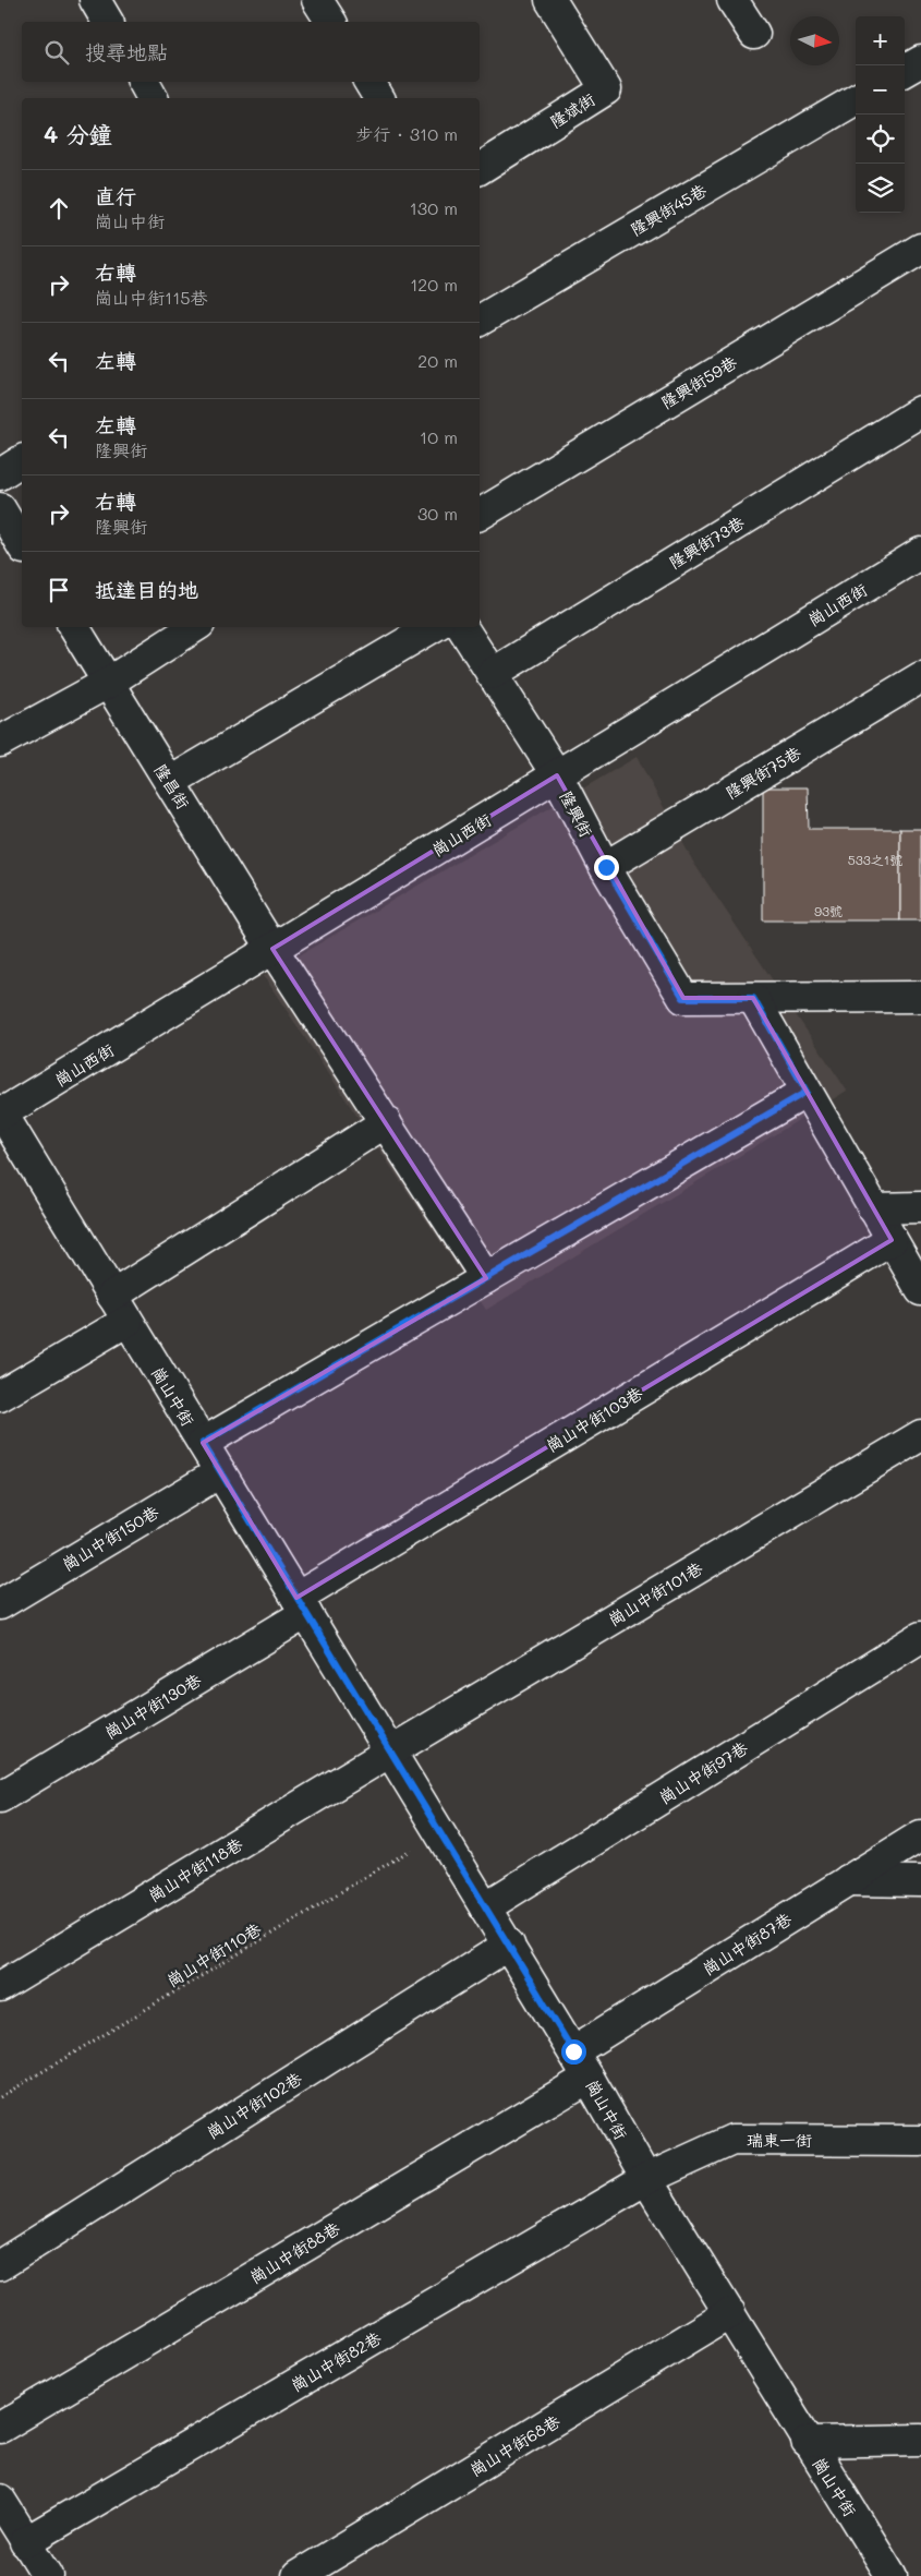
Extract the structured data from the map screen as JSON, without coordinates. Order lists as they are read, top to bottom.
{
  "streets": {
    "street": [
      "隆斌街",
      "隆興街45巷",
      "隆興街59巷",
      "隆興街73巷",
      "崗山西街",
      "隆興街75巷",
      "隆昌街",
      "隆興街",
      "崗山中街",
      "崗山中街103巷",
      "崗山中街150巷",
      "崗山中街101巷",
      "崗山中街130巷",
      "崗山中街97巷",
      "崗山中街118巷",
      "崗山中街87巷",
      "崗山中街102巷",
      "瑞東一街",
      "崗山中街88巷",
      "崗山中街82巷",
      "崗山中街68巷"
    ],
    "path": ["崗山中街110巷"]
  },
  "crossings": [
    ["隆興街73巷", "隆興街"],
    ["崗山西街", "隆昌街"],
    ["崗山西街", "隆興街"],
    ["崗山西街", "崗山中街"],
    ["隆興街75巷", "隆興街"],
    ["崗山中街", "崗山中街103巷"],
    ["崗山中街", "崗山中街150巷"],
    ["崗山中街", "崗山中街101巷"],
    ["崗山中街", "崗山中街130巷"],
    ["崗山中街", "崗山中街97巷"],
    ["崗山中街", "崗山中街118巷"],
    ["崗山中街", "崗山中街87巷"],
    ["崗山中街", "崗山中街110巷"],
    ["崗山中街", "崗山中街102巷"],
    ["崗山中街", "瑞東一街"],
    ["崗山中街", "崗山中街88巷"],
    ["崗山中街", "崗山中街82巷"],
    ["崗山中街", "崗山中街68巷"],
    ["崗山中街103巷", "崗山中街130巷"],
    ["崗山中街101巷", "崗山中街118巷"],
    ["瑞東一街", "崗山中街82巷"]
  ],
  "house_numbers": ["533之1號", "93號"],
  "north": "right",
  "page": {
    "map_buttons": ["+", "−"],
    "search": "搜尋地點",
    "heading": ["4 分鐘", "步行 · 310 m"],
    "list": [
      ["直行", "崗山中街", "130 m"],
      ["右轉", "崗山中街115巷", "120 m"],
      ["左轉", "20 m"],
      ["左轉", "隆興街", "10 m"],
      ["右轉", "隆興街", "30 m"],
      "抵達目的地"
    ]
  }
}
